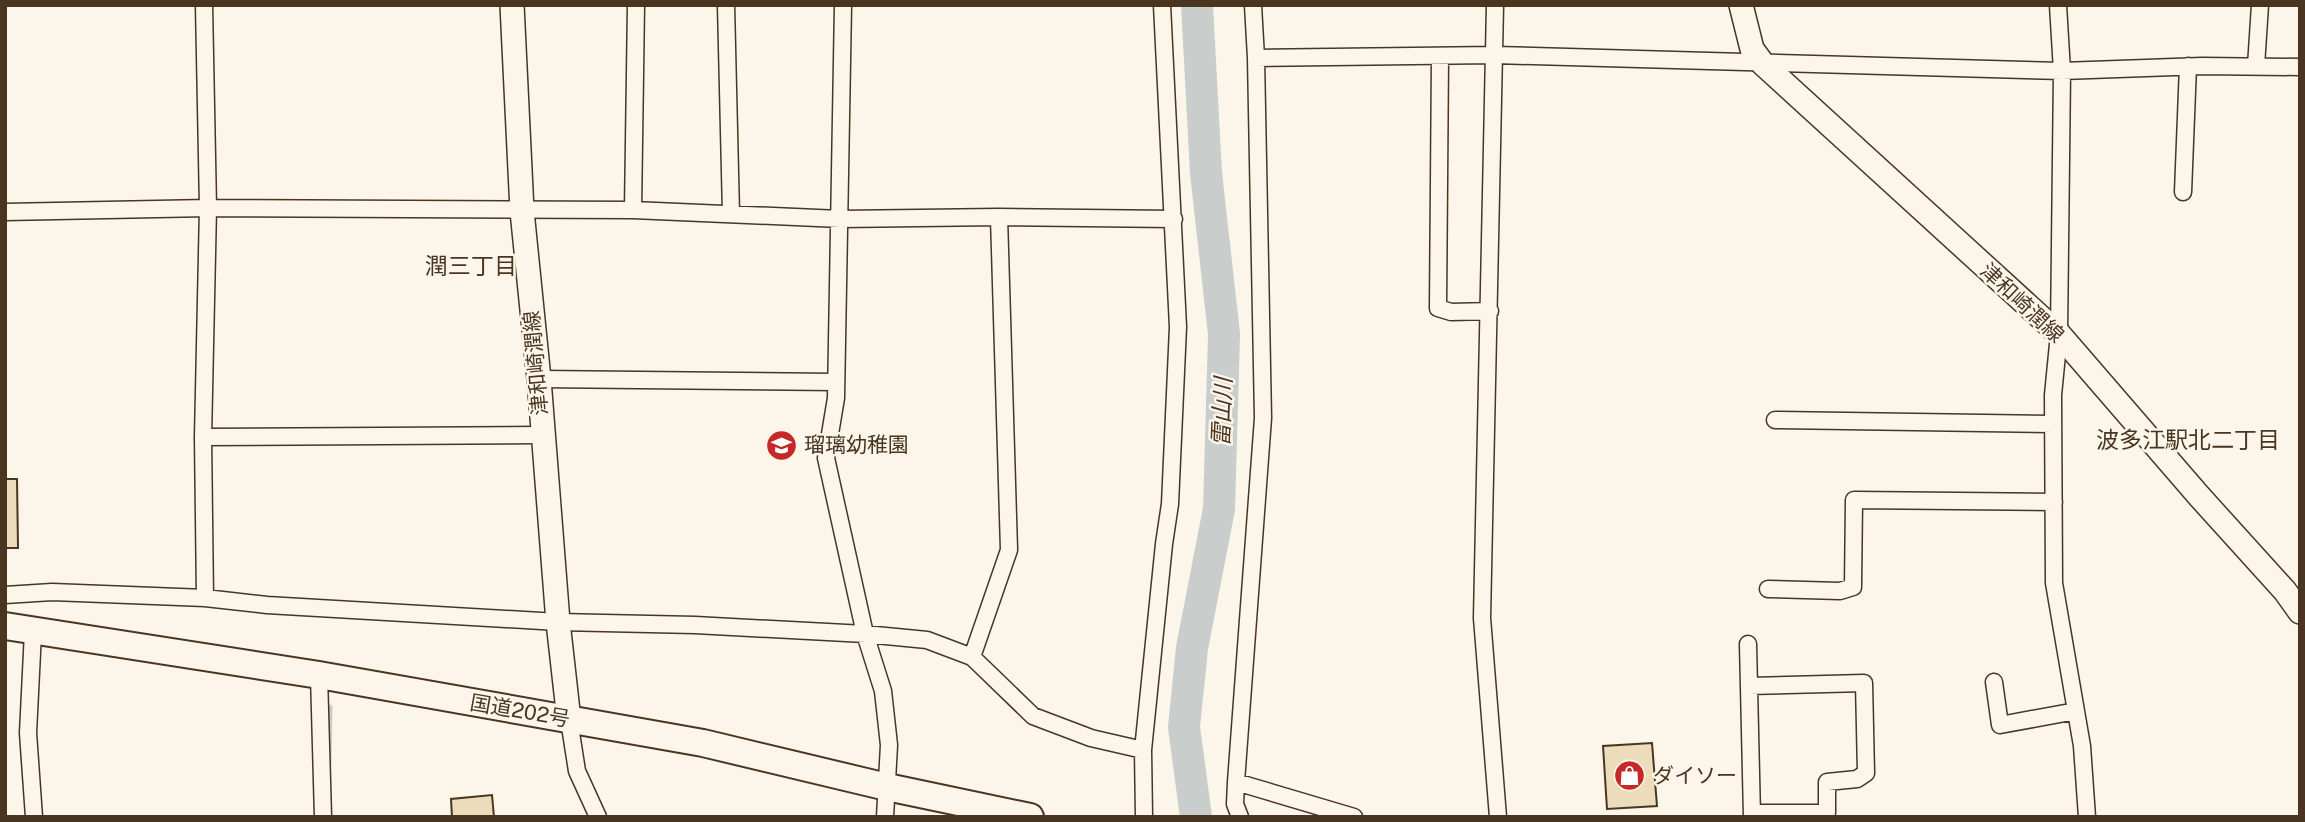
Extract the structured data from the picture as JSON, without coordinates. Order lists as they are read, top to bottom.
{
  "streets": {
    "highway": ["国道202号"],
    "main road": ["津和崎潤線"]
  },
  "crossings": [
    ["津和崎潤線", "国道202号"]
  ],
  "districts": ["潤三丁目", "波多江駅北二丁目"],
  "water": ["雷山川"],
  "places": {
    "school or university": ["瑠璃幼稚園"],
    "shop": ["ダイソー"]
  }
}
